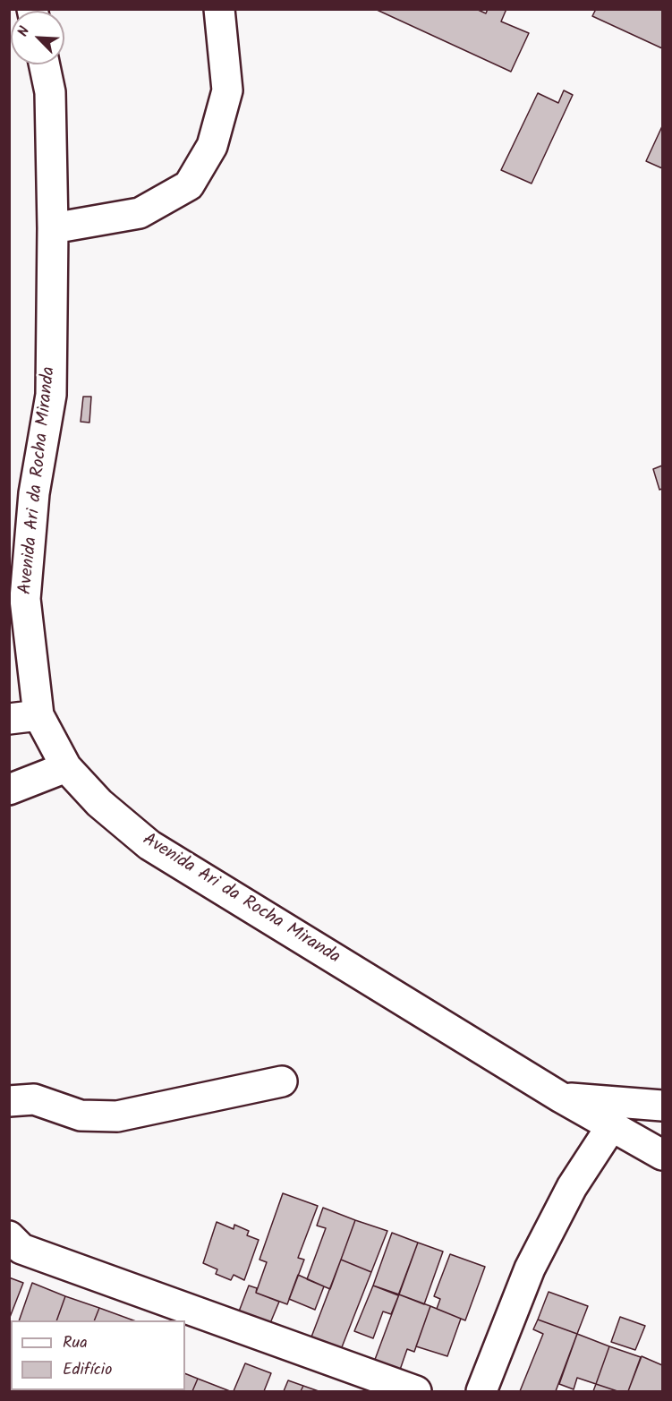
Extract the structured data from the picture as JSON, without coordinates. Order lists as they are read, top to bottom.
{
  "streets": {
    "street": ["Avenida Ari da Rocha Miranda"]
  },
  "legend": ["Rua", "Edifício"],
  "north": "top left"
}
